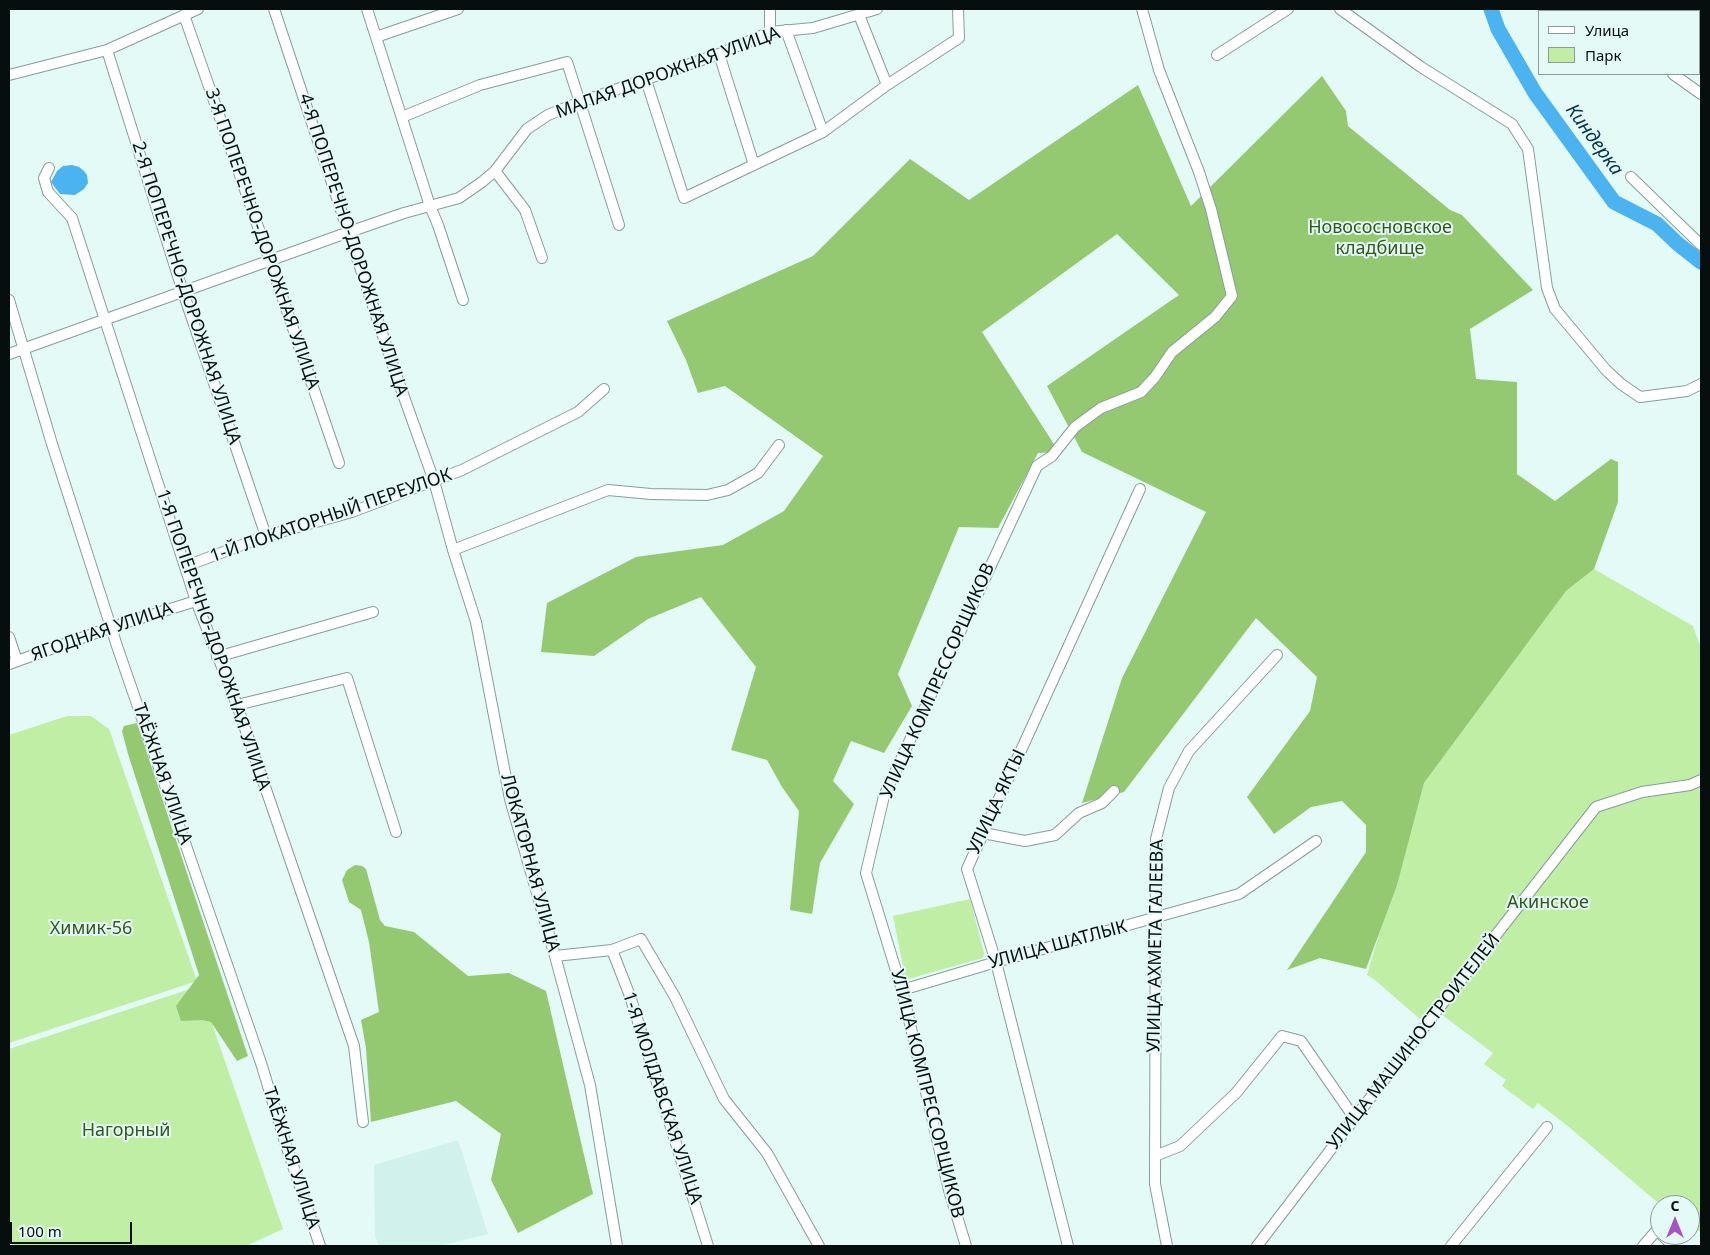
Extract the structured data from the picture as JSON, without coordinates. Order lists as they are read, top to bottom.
{
  "streets": {
    "street": [
      "МАЛАЯ ДОРОЖНАЯ УЛИЦА",
      "3-Я ПОПЕРЕЧНО-ДОРОЖНАЯ УЛИЦА",
      "4-Я ПОПЕРЕЧНО-ДОРОЖНАЯ УЛИЦА",
      "2-Я ПОПЕРЕЧНО-ДОРОЖНАЯ УЛИЦА",
      "1-Й ЛОКАТОРНЫЙ ПЕРЕУЛОК",
      "ЯГОДНАЯ УЛИЦА",
      "1-Я ПОПЕРЕЧНО-ДОРОЖНАЯ УЛИЦА",
      "УЛИЦА КОМПРЕССОРЩИКОВ",
      "ТАЁЖНАЯ УЛИЦА",
      "УЛИЦА ЯКТЫ",
      "ЛОКАТОРНАЯ УЛИЦА",
      "УЛИЦА ШАТЛЫК",
      "УЛИЦА АХМЕТА ГАЛЕЕВА",
      "УЛИЦА МАШИНОСТРОИТЕЛЕЙ",
      "1-Я МОЛДАВСКАЯ УЛИЦА"
    ]
  },
  "crossings": [
    ["МАЛАЯ ДОРОЖНАЯ УЛИЦА", "3-Я ПОПЕРЕЧНО-ДОРОЖНАЯ УЛИЦА"],
    ["МАЛАЯ ДОРОЖНАЯ УЛИЦА", "4-Я ПОПЕРЕЧНО-ДОРОЖНАЯ УЛИЦА"],
    ["МАЛАЯ ДОРОЖНАЯ УЛИЦА", "2-Я ПОПЕРЕЧНО-ДОРОЖНАЯ УЛИЦА"],
    ["МАЛАЯ ДОРОЖНАЯ УЛИЦА", "1-Я ПОПЕРЕЧНО-ДОРОЖНАЯ УЛИЦА"],
    ["МАЛАЯ ДОРОЖНАЯ УЛИЦА", "ТАЁЖНАЯ УЛИЦА"],
    ["4-Я ПОПЕРЕЧНО-ДОРОЖНАЯ УЛИЦА", "1-Й ЛОКАТОРНЫЙ ПЕРЕУЛОК"],
    ["4-Я ПОПЕРЕЧНО-ДОРОЖНАЯ УЛИЦА", "ЛОКАТОРНАЯ УЛИЦА"],
    ["2-Я ПОПЕРЕЧНО-ДОРОЖНАЯ УЛИЦА", "1-Й ЛОКАТОРНЫЙ ПЕРЕУЛОК"],
    ["1-Й ЛОКАТОРНЫЙ ПЕРЕУЛОК", "1-Я ПОПЕРЕЧНО-ДОРОЖНАЯ УЛИЦА"],
    ["1-Й ЛОКАТОРНЫЙ ПЕРЕУЛОК", "ЛОКАТОРНАЯ УЛИЦА"],
    ["ЯГОДНАЯ УЛИЦА", "1-Я ПОПЕРЕЧНО-ДОРОЖНАЯ УЛИЦА"],
    ["ЯГОДНАЯ УЛИЦА", "ТАЁЖНАЯ УЛИЦА"],
    ["УЛИЦА КОМПРЕССОРЩИКОВ", "УЛИЦА ШАТЛЫК"],
    ["УЛИЦА ЯКТЫ", "УЛИЦА ШАТЛЫК"],
    ["УЛИЦА ШАТЛЫК", "УЛИЦА АХМЕТА ГАЛЕЕВА"]
  ],
  "water": ["Киндерка"],
  "parks": [
    "Новососновское кладбище",
    "Акинское",
    "Химик-56",
    "Нагорный"
  ],
  "legend": ["Улица", "Парк"],
  "scale_bar": "100 m",
  "north": "top"
}
